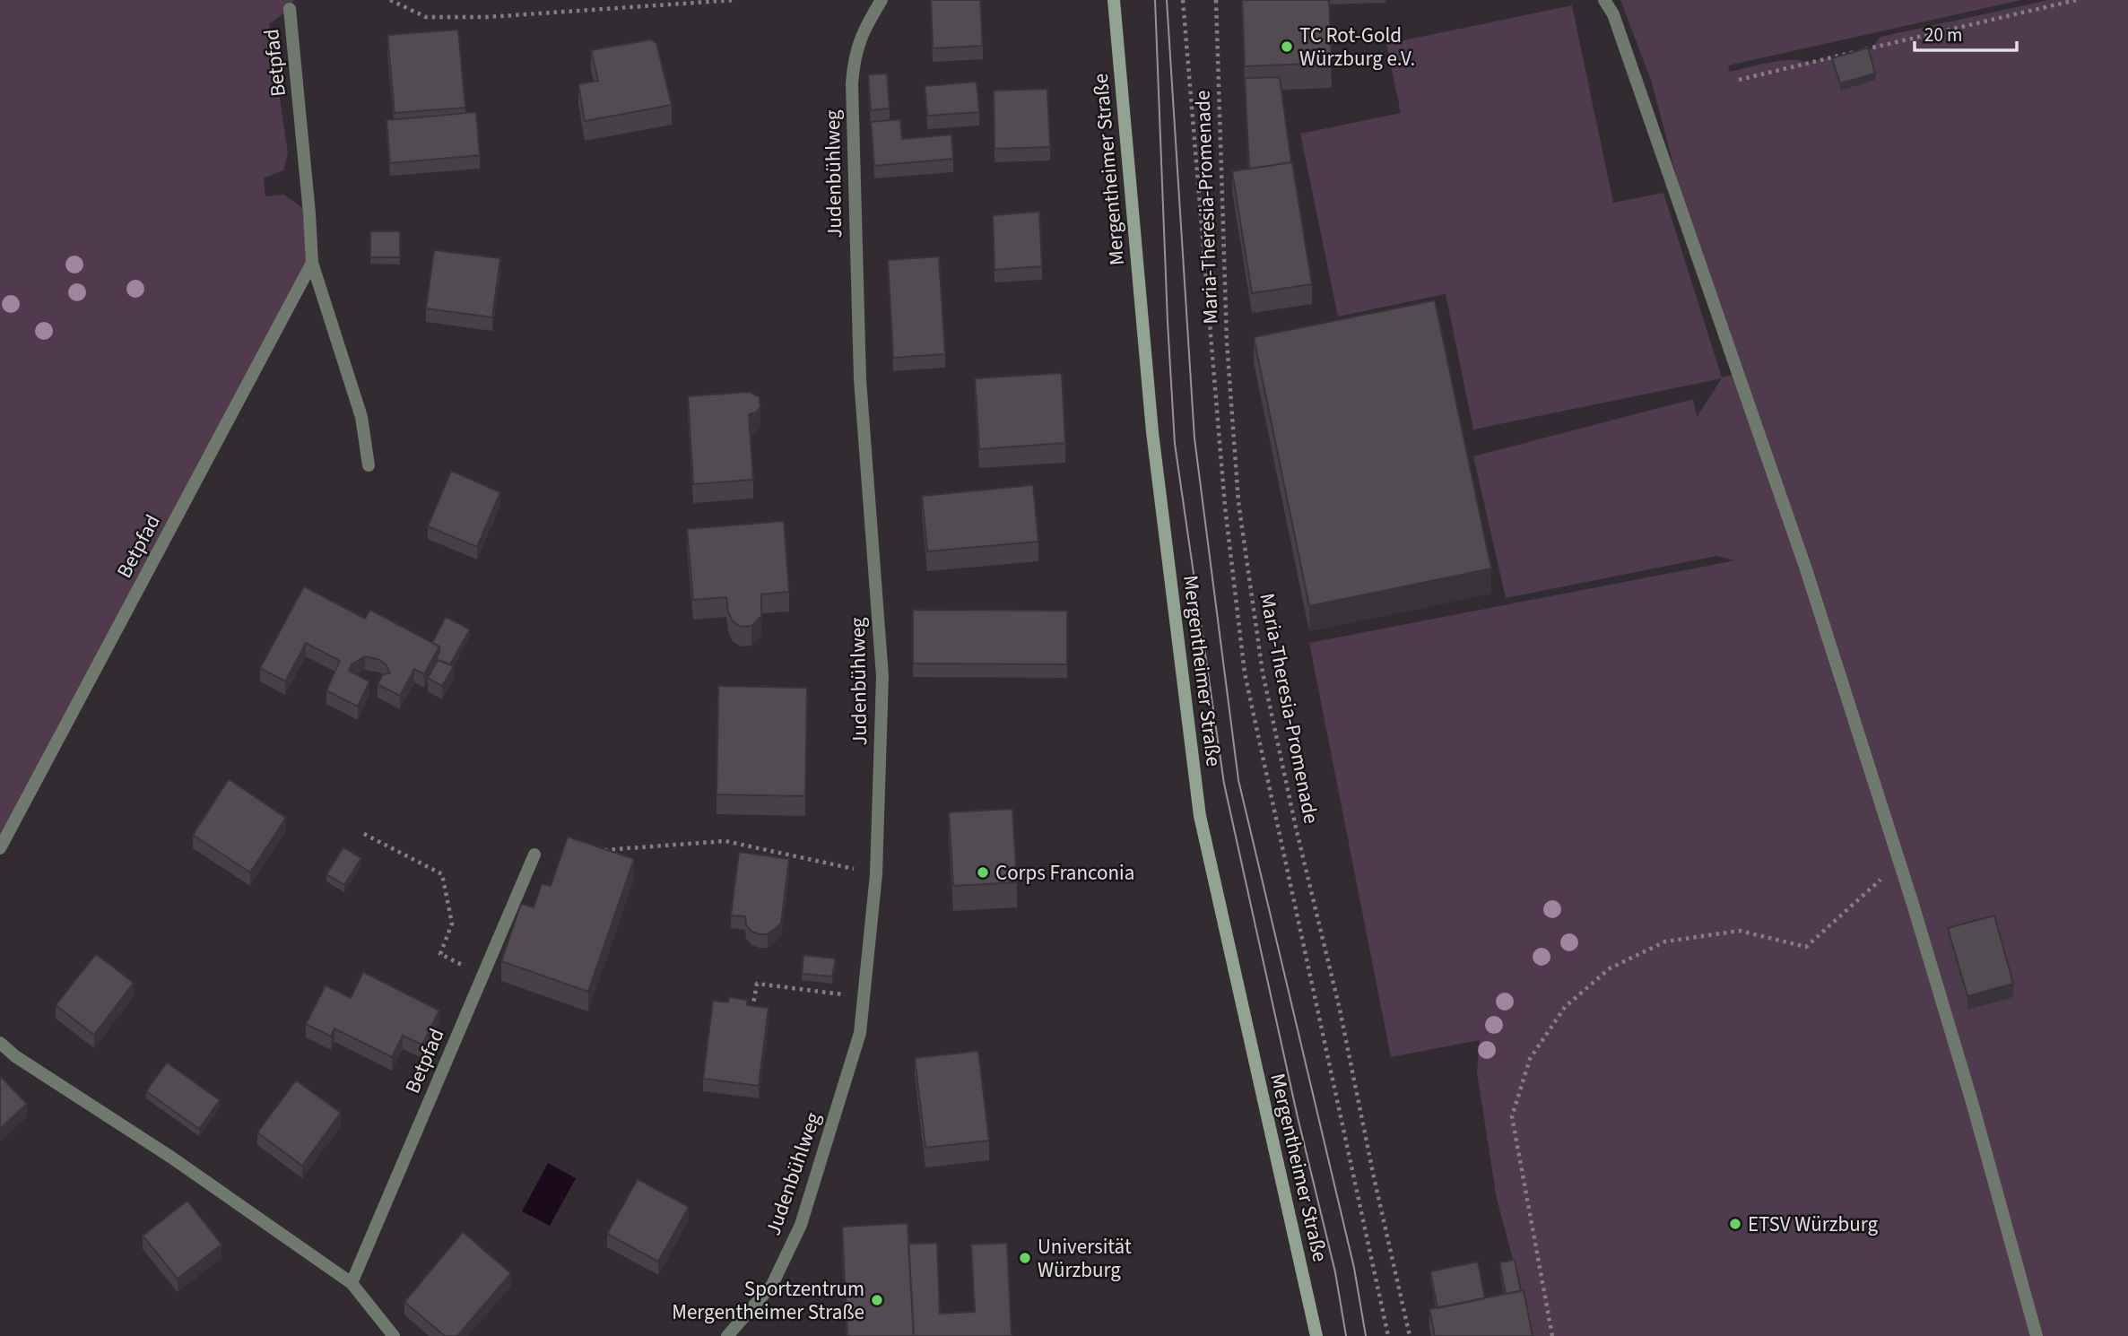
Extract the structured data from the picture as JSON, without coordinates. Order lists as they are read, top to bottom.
{
  "streets": {
    "main road": ["Mergentheimer Straße"],
    "street": ["Betpfad", "Judenbühlweg"],
    "path": ["Maria-Theresia-Promenade"]
  },
  "places": [
    "TC Rot-Gold Würzburg e.V.",
    "Corps Franconia",
    "ETSV Würzburg",
    "Universität Würzburg",
    "Sportzentrum Mergentheimer Straße"
  ],
  "scale_bar": "20 m"
}
